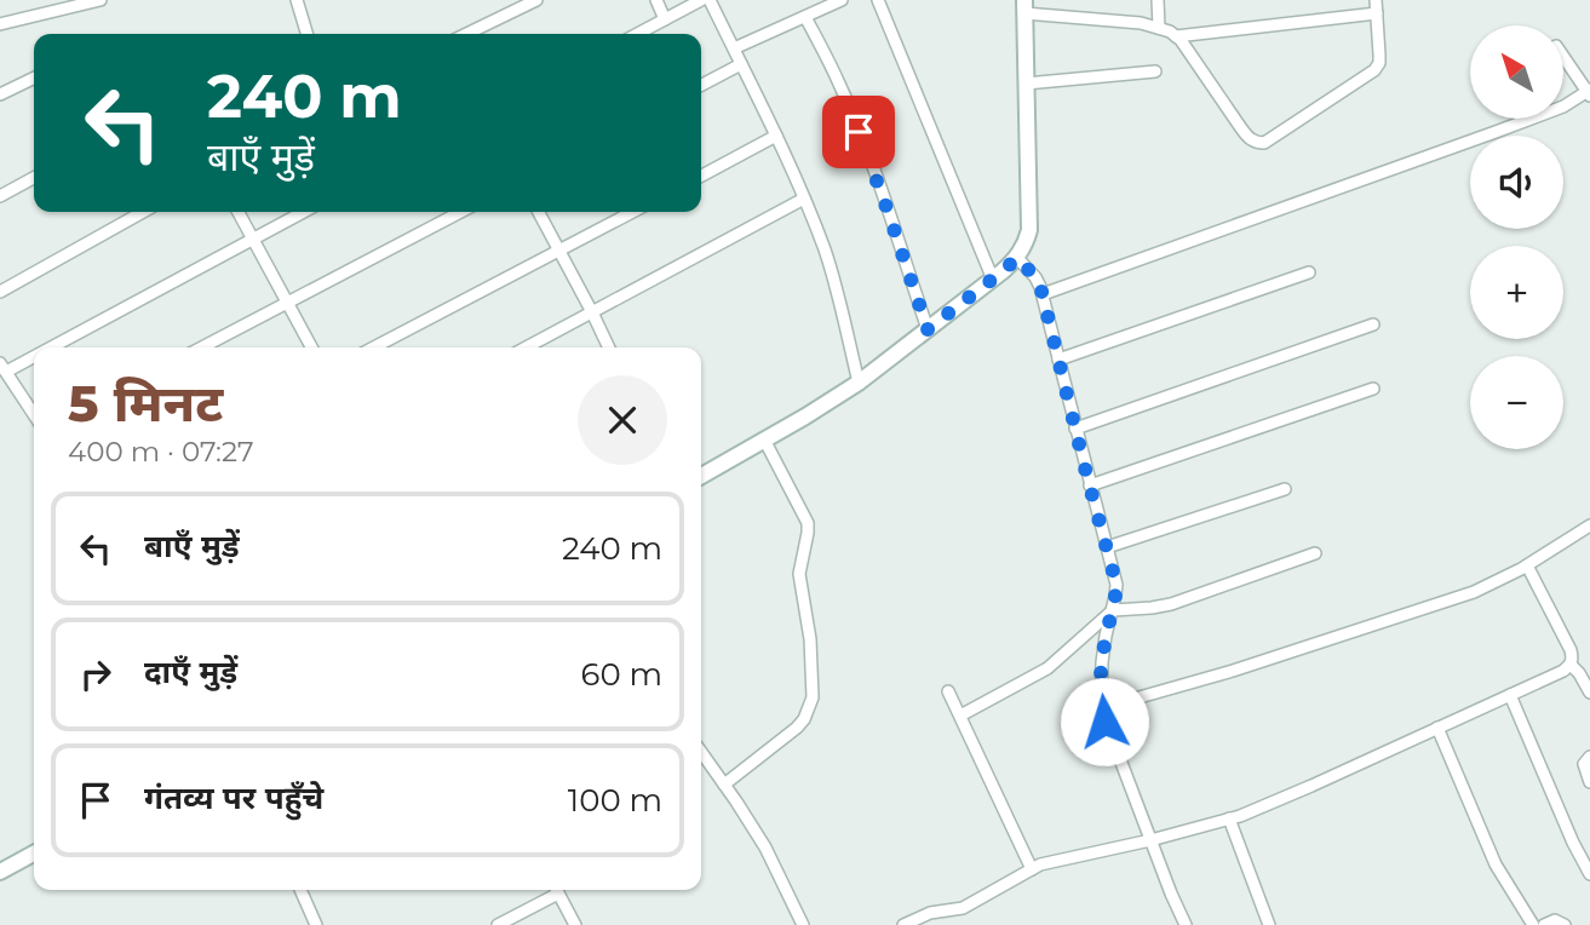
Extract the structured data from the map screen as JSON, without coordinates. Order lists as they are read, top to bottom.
{
  "north": "top left",
  "page": {
    "map_buttons": ["+", "−"],
    "turn": ["240 m", "बाएँ मुड़ें"],
    "heading": ["5 मिनट", "400 m · 07:27"],
    "list": [
      {
        "name": "बाएँ मुड़ें",
        "value": "240 m"
      },
      {
        "name": "दाएँ मुड़ें",
        "value": "60 m"
      },
      {
        "name": "गंतव्य पर पहुँचे",
        "value": "100 m"
      }
    ]
  }
}
